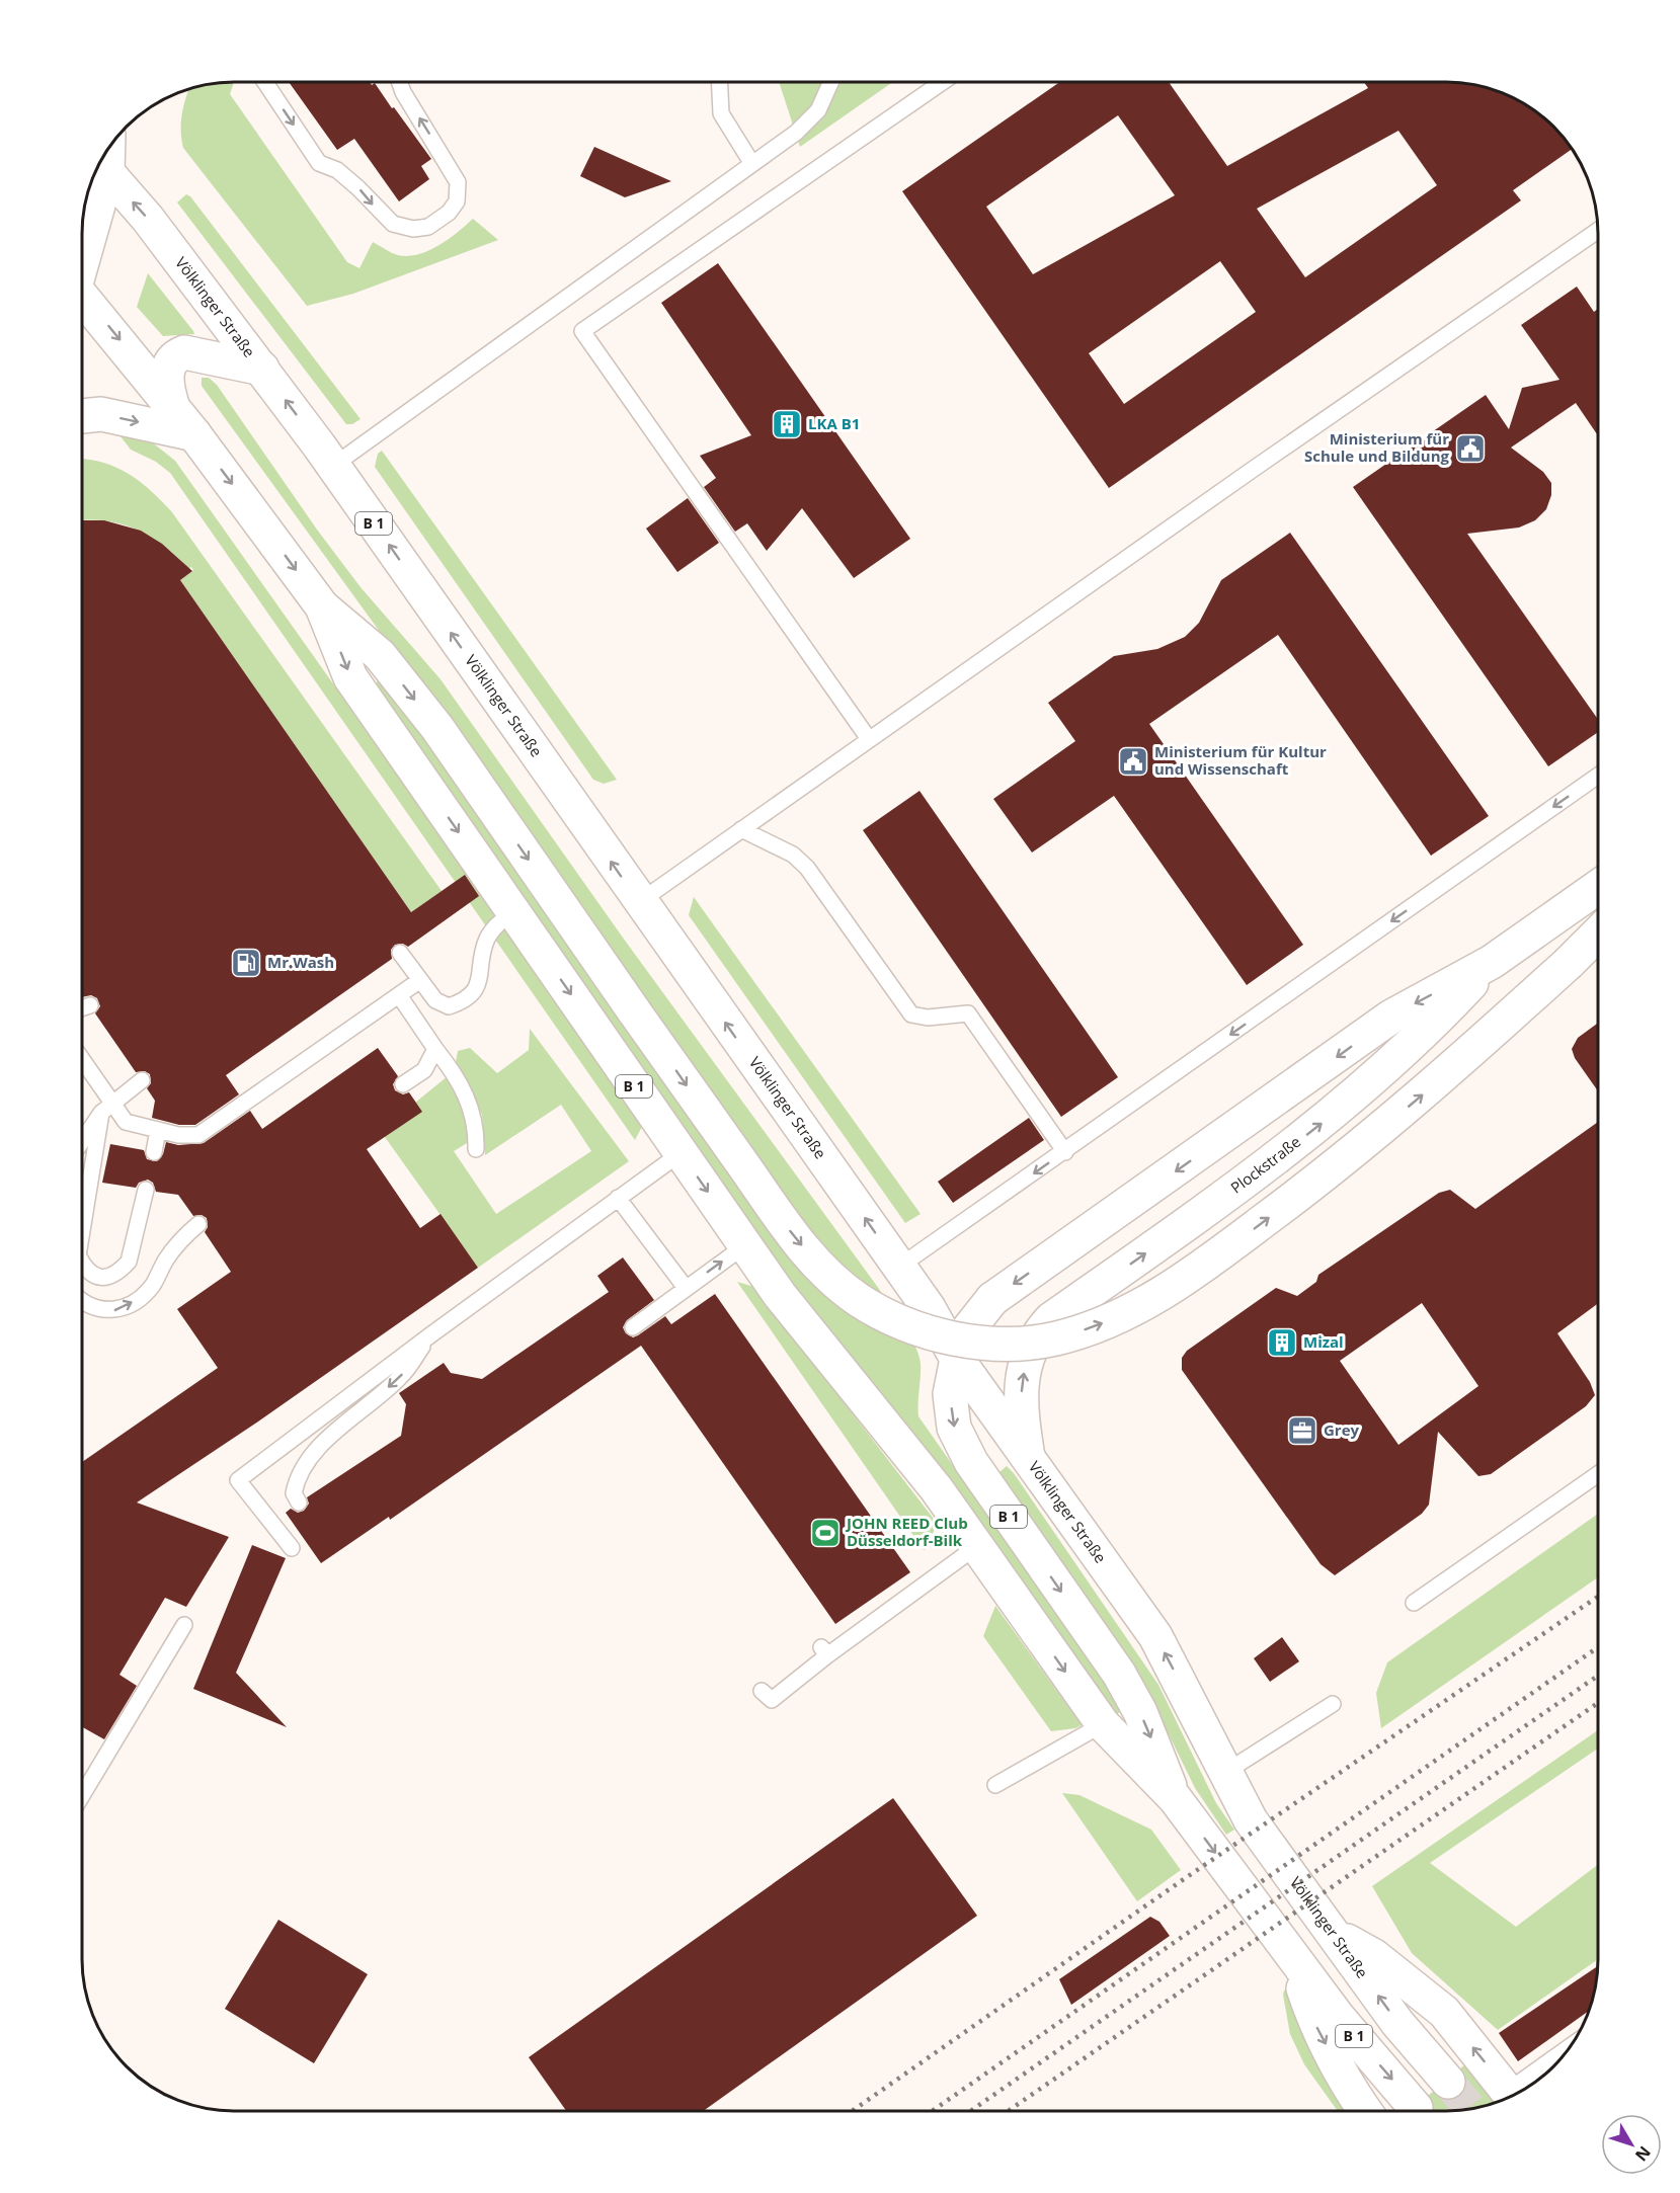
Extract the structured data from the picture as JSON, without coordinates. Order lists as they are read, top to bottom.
{
  "streets": {
    "main road": ["Völklinger Straße", "B 1", "Plockstraße"]
  },
  "crossings": [
    ["Völklinger Straße", "B 1"],
    ["Völklinger Straße", "Plockstraße"],
    ["B 1", "Plockstraße"]
  ],
  "places": {
    "building": ["LKA B1", "Mizal"],
    "public building": ["Ministerium für Schule und Bildung", "Ministerium für Kultur und Wissenschaft"],
    "fuel station": ["Mr.Wash"],
    "office": ["Grey"],
    "sports": ["JOHN REED Club Düsseldorf-Bilk"]
  },
  "north": "bottom right"
}
